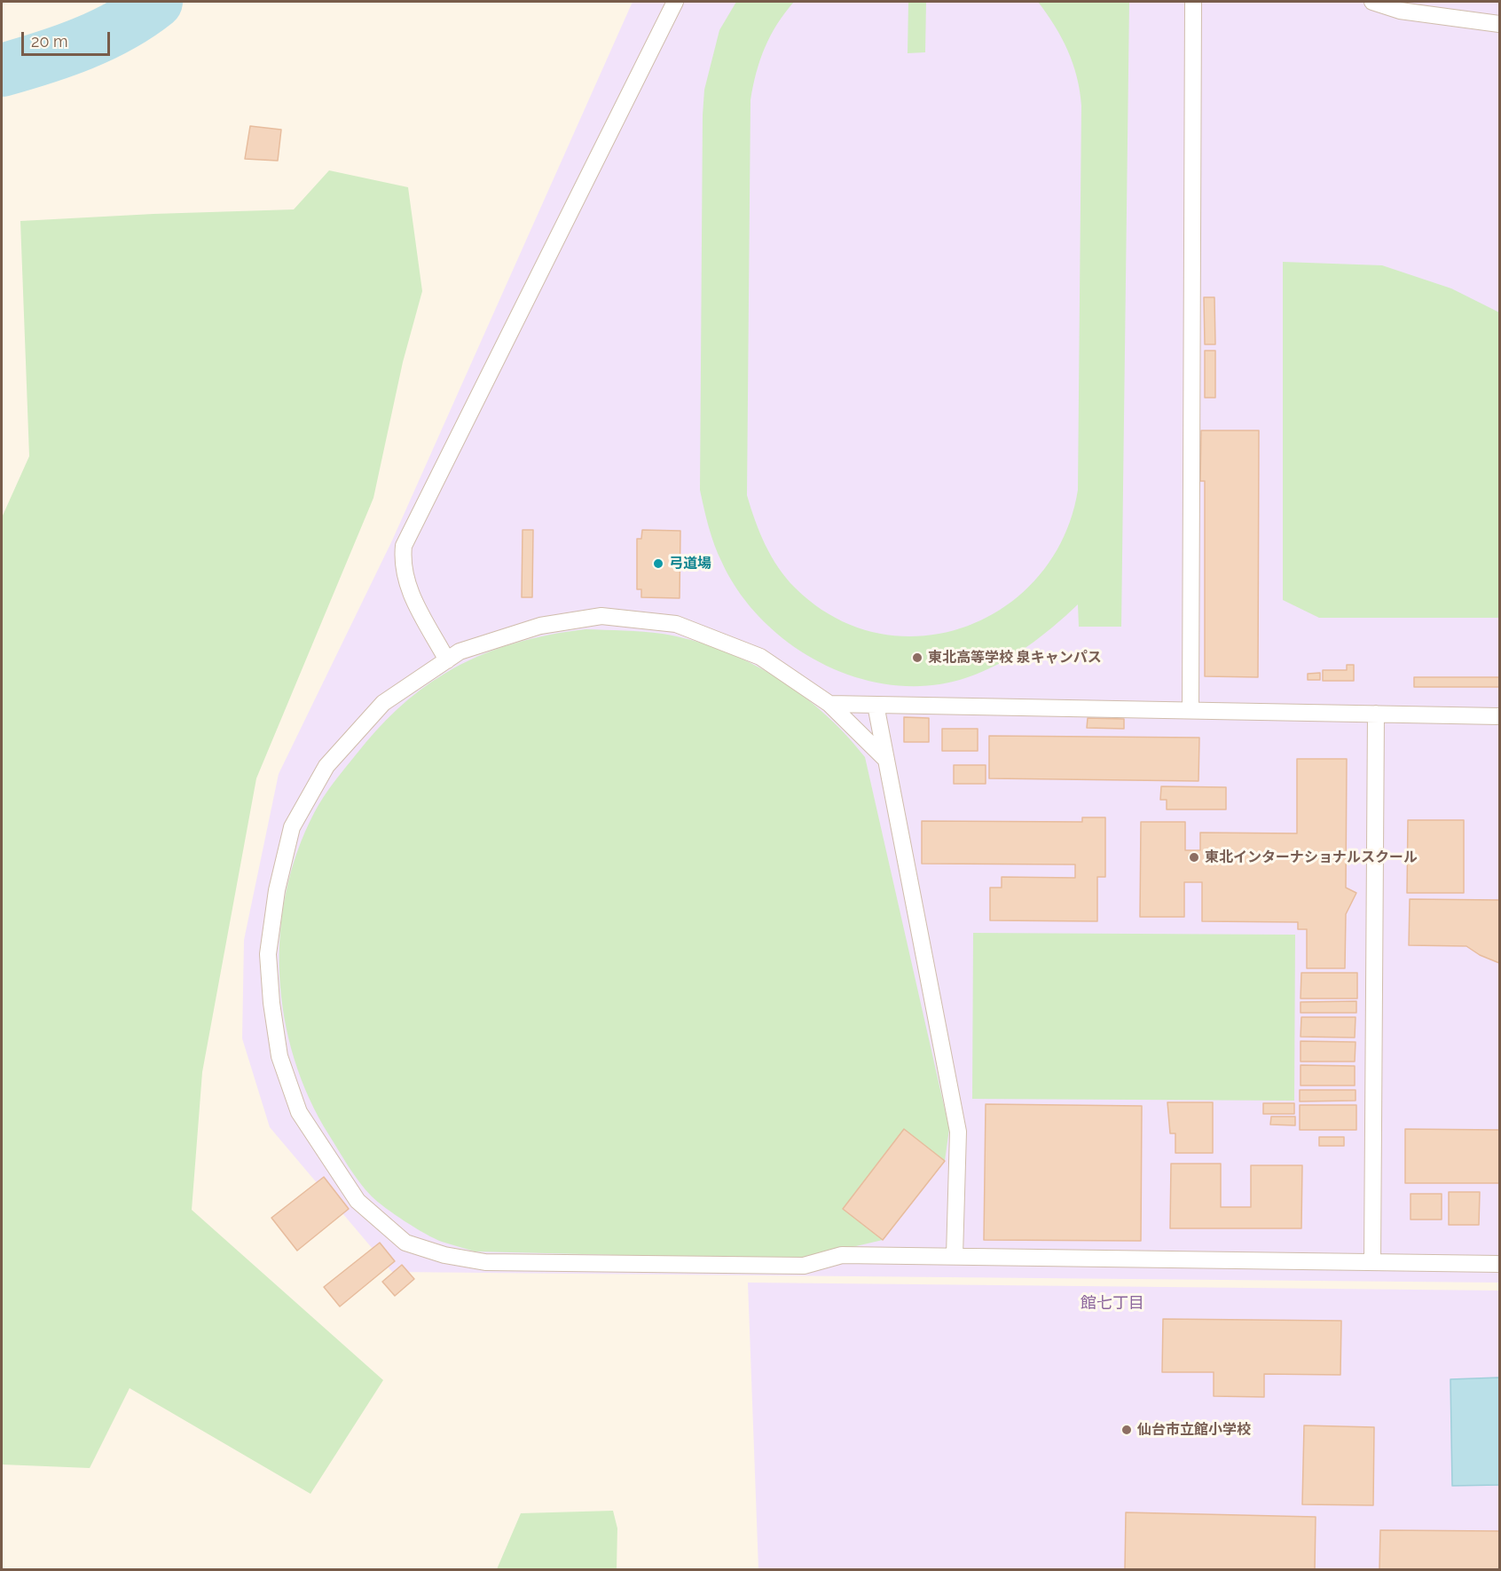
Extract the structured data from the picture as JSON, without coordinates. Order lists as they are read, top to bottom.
{
  "districts": ["館七丁目"],
  "places": [
    "弓道場",
    "東北高等学校 泉キャンパス",
    "東北インターナショナルスクール",
    "仙台市立館小学校"
  ],
  "scale_bar": "20 m"
}
